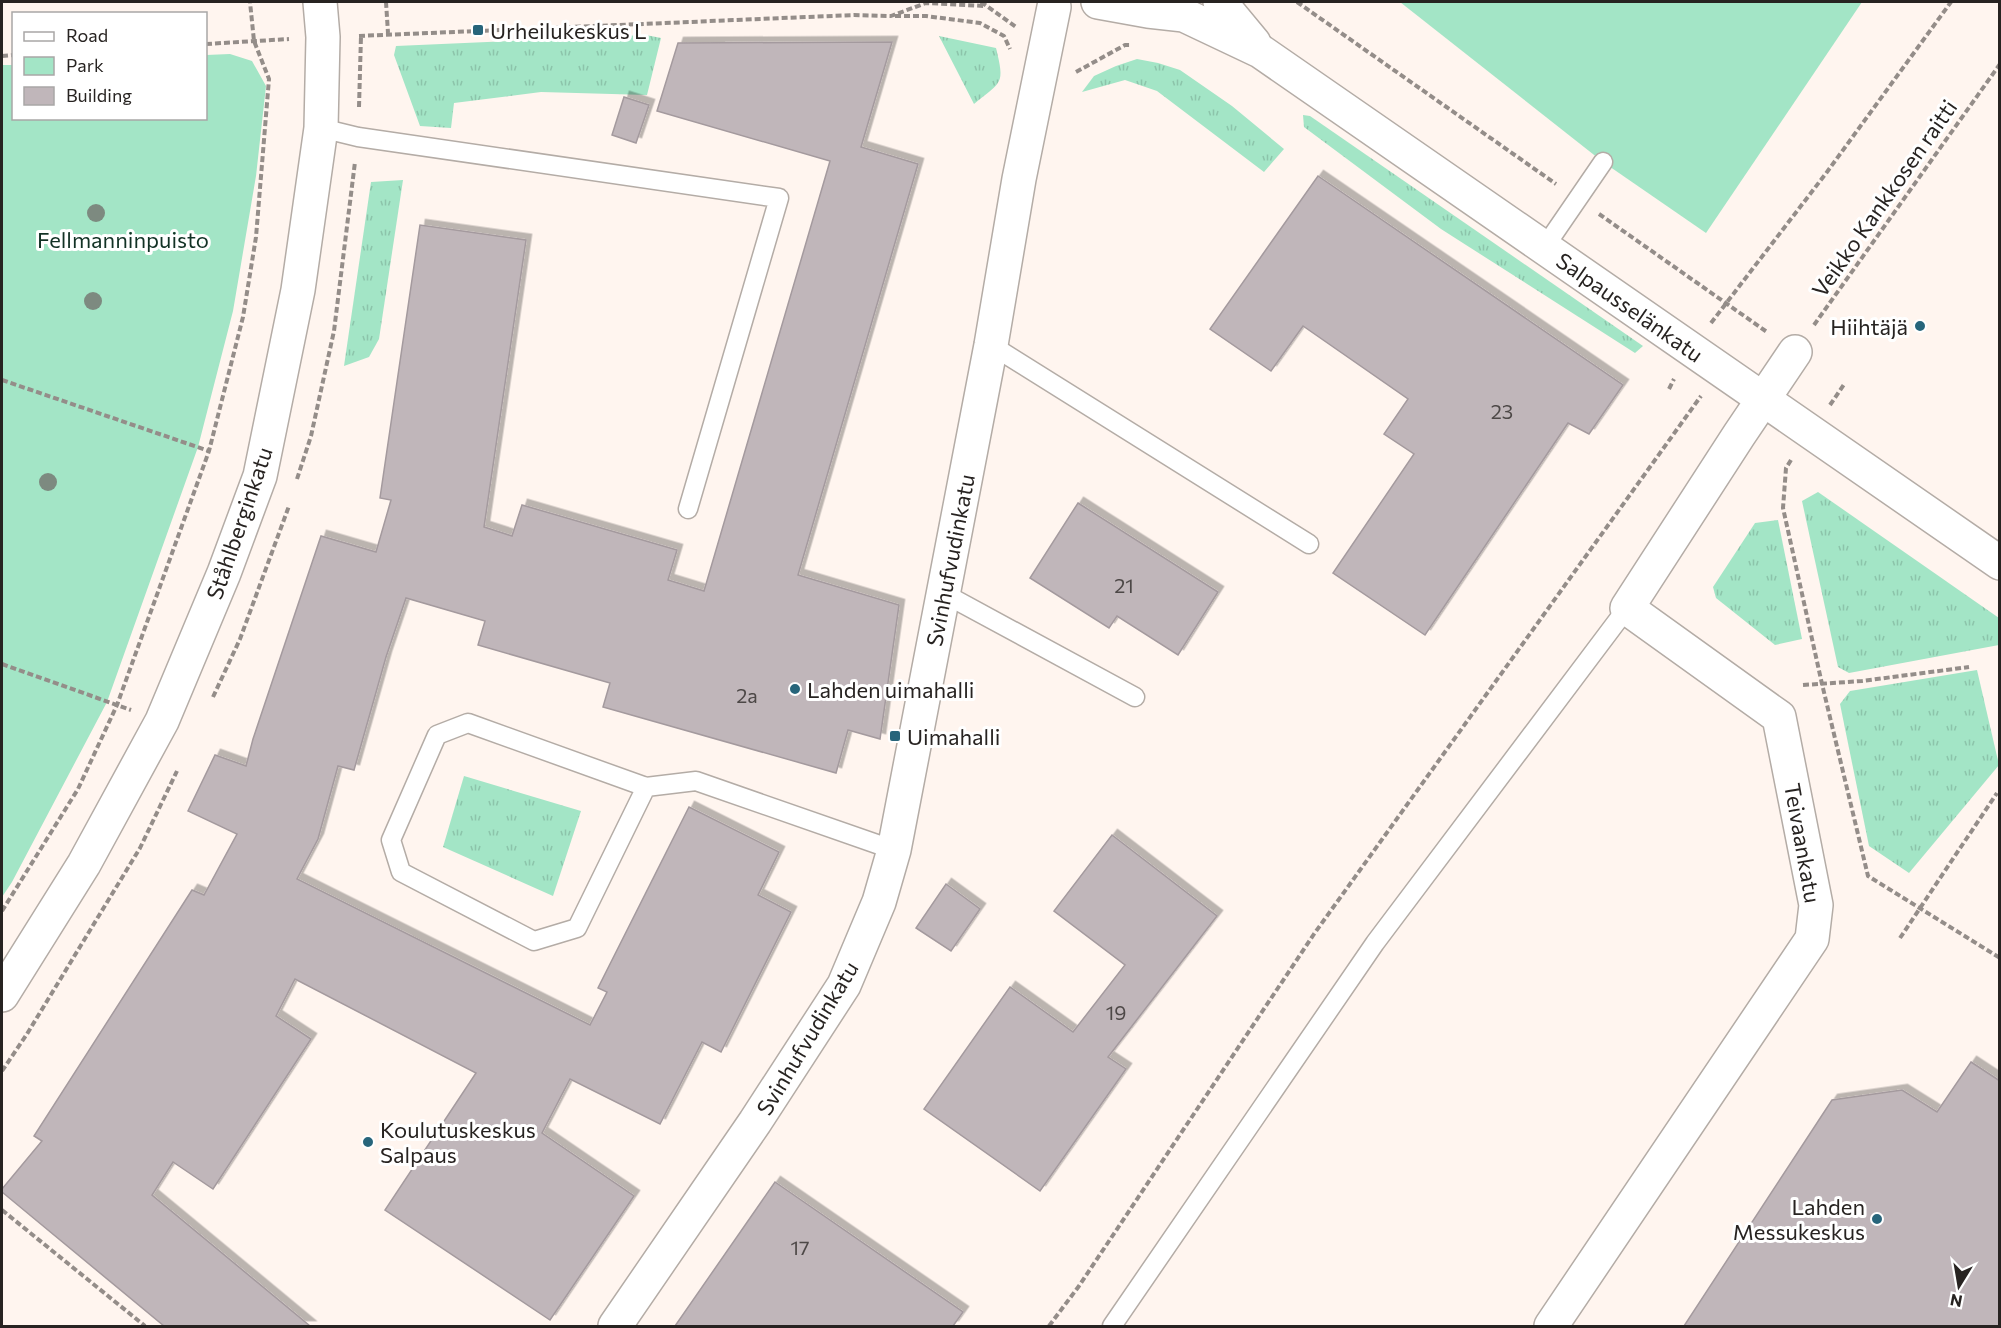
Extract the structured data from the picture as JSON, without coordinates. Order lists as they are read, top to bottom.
{
  "streets": {
    "street": [
      "Salpausselänkatu",
      "Ståhlberginkatu",
      "Svinhufvudinkatu",
      "Teivaankatu"
    ],
    "path": ["Veikko Kankkosen raitti"]
  },
  "crossings": [
    ["Salpausselänkatu", "Svinhufvudinkatu"]
  ],
  "parks": ["Fellmanninpuisto"],
  "places": {
    "transit": ["Urheilukeskus L", "Uimahalli"],
    "other": [
      "Hiihtäjä",
      "Lahden uimahalli",
      "Koulutuskeskus Salpaus",
      "Lahden Messukeskus"
    ]
  },
  "house_numbers": [
    "23",
    "21",
    "2a",
    "19",
    "17"
  ],
  "legend": ["Road", "Park", "Building"],
  "north": "bottom"
}
